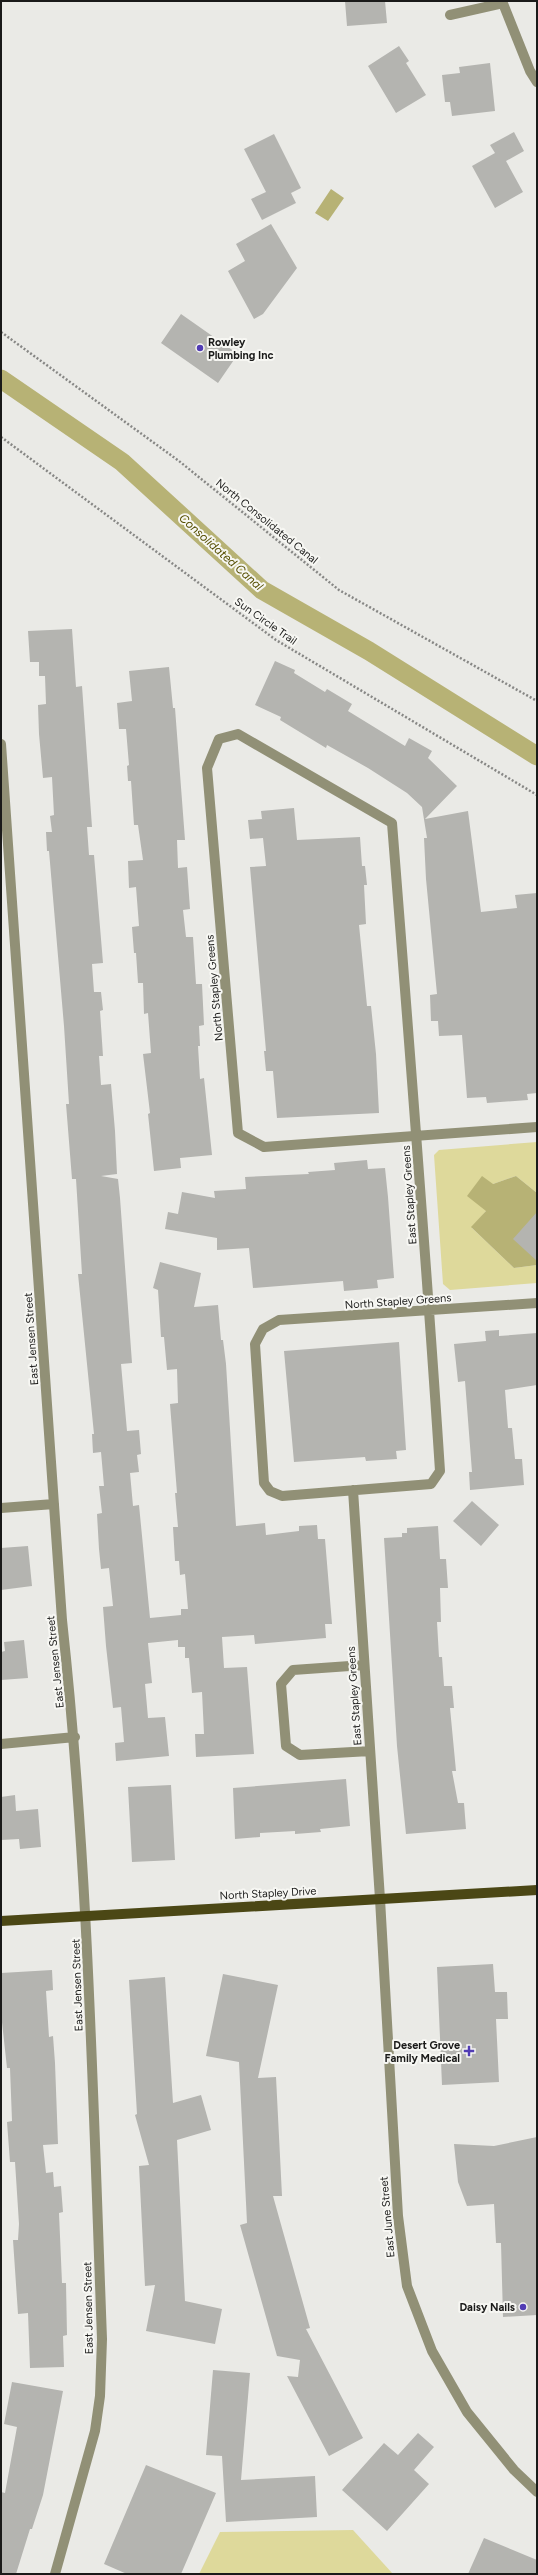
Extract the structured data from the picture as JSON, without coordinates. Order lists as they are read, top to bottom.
{
  "streets": {
    "main road": ["North Stapley Drive"],
    "street": [
      "North Stapley Greens",
      "East Stapley Greens",
      "East Jensen Street",
      "East June Street"
    ],
    "path": ["North Consolidated Canal", "Sun Circle Trail"]
  },
  "crossings": [
    ["North Stapley Greens", "East Stapley Greens"],
    ["East Stapley Greens", "North Stapley Drive"],
    ["East Stapley Greens", "East June Street"],
    ["East Jensen Street", "North Stapley Drive"],
    ["North Stapley Drive", "East June Street"]
  ],
  "water": ["Consolidated Canal"],
  "places": {
    "other": ["Rowley Plumbing Inc", "Daisy Nails"],
    "health": ["Desert Grove Family Medical"]
  }
}
